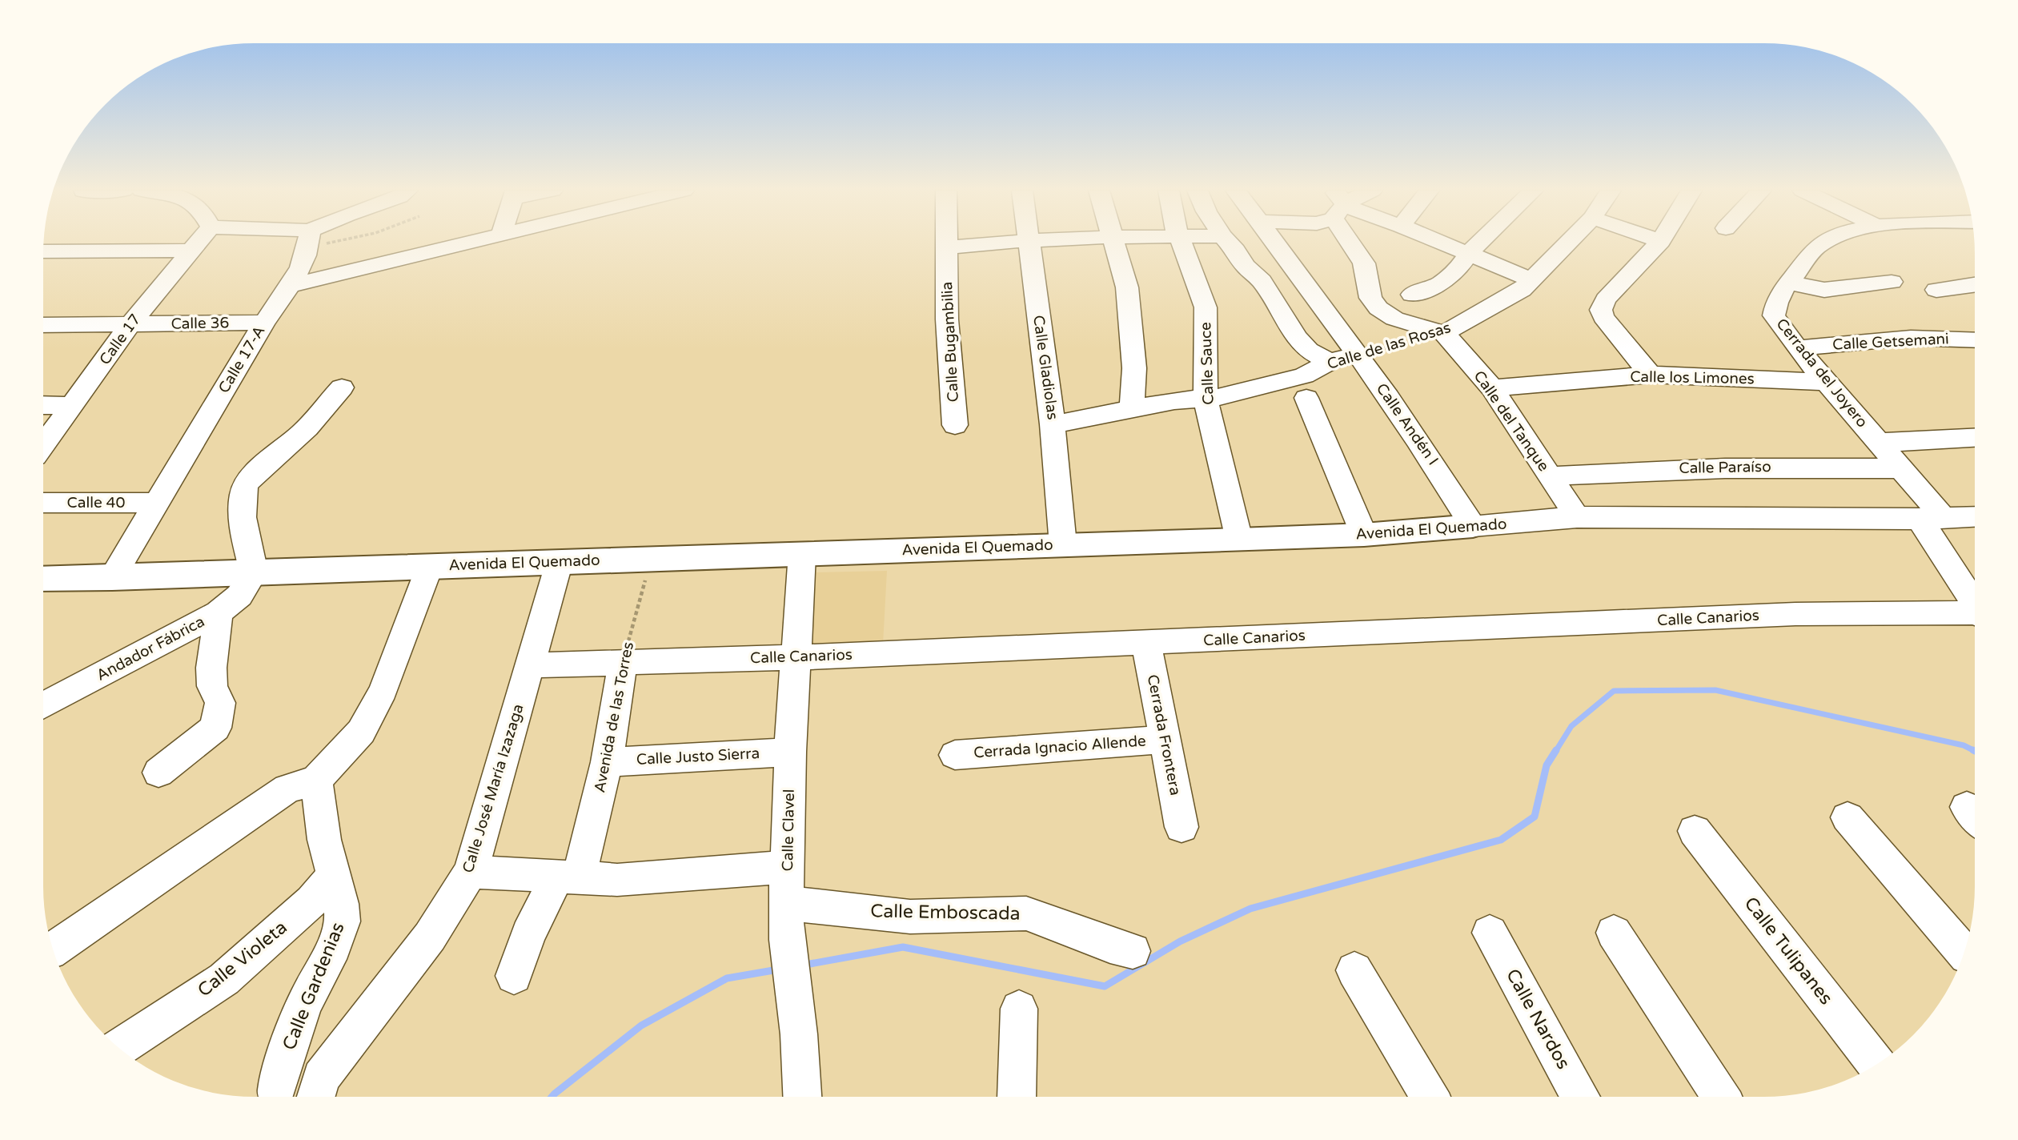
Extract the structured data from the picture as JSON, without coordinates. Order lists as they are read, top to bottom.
{
  "streets": {
    "main road": ["Avenida El Quemado"],
    "street": [
      "Calle 36",
      "Calle 17",
      "Calle Bugambilia",
      "Calle Getsemani",
      "Calle de las Rosas",
      "Calle 17-A",
      "Calle Sauce",
      "Calle Gladiolas",
      "Cerrada del Joyero",
      "Calle los Limones",
      "Calle del Tanque",
      "Calle Andén I",
      "Calle Paraíso",
      "Calle 40",
      "Calle Canarios",
      "Andador Fábrica",
      "Avenida de las Torres",
      "Cerrada Frontera",
      "Cerrada Ignacio Allende",
      "Calle Justo Sierra",
      "Calle José María Izazaga",
      "Calle Clavel",
      "Calle Emboscada",
      "Calle Tulipanes",
      "Calle Violeta",
      "Calle Gardenias",
      "Calle Nardos"
    ]
  },
  "crossings": [
    ["Calle 36", "Calle 17"],
    ["Calle 36", "Calle 17-A"],
    ["Calle Getsemani", "Cerrada del Joyero"],
    ["Calle de las Rosas", "Calle Sauce"],
    ["Calle de las Rosas", "Calle Gladiolas"],
    ["Calle de las Rosas", "Calle del Tanque"],
    ["Calle de las Rosas", "Calle Andén I"],
    ["Calle 17-A", "Calle 40"],
    ["Calle 17-A", "Avenida El Quemado"],
    ["Calle Sauce", "Avenida El Quemado"],
    ["Calle Gladiolas", "Avenida El Quemado"],
    ["Cerrada del Joyero", "Calle los Limones"],
    ["Cerrada del Joyero", "Calle Paraíso"],
    ["Cerrada del Joyero", "Avenida El Quemado"],
    ["Calle los Limones", "Calle del Tanque"],
    ["Calle del Tanque", "Calle Paraíso"],
    ["Calle del Tanque", "Avenida El Quemado"],
    ["Calle Andén I", "Avenida El Quemado"],
    ["Avenida El Quemado", "Andador Fábrica"],
    ["Avenida El Quemado", "Avenida de las Torres"],
    ["Avenida El Quemado", "Calle José María Izazaga"],
    ["Avenida El Quemado", "Calle Clavel"],
    ["Calle Canarios", "Avenida de las Torres"],
    ["Calle Canarios", "Cerrada Frontera"],
    ["Calle Canarios", "Calle José María Izazaga"],
    ["Calle Canarios", "Calle Clavel"],
    ["Avenida de las Torres", "Calle Justo Sierra"],
    ["Cerrada Frontera", "Cerrada Ignacio Allende"],
    ["Calle Justo Sierra", "Calle Clavel"],
    ["Calle Clavel", "Calle Emboscada"],
    ["Calle Violeta", "Calle Gardenias"]
  ]
}
